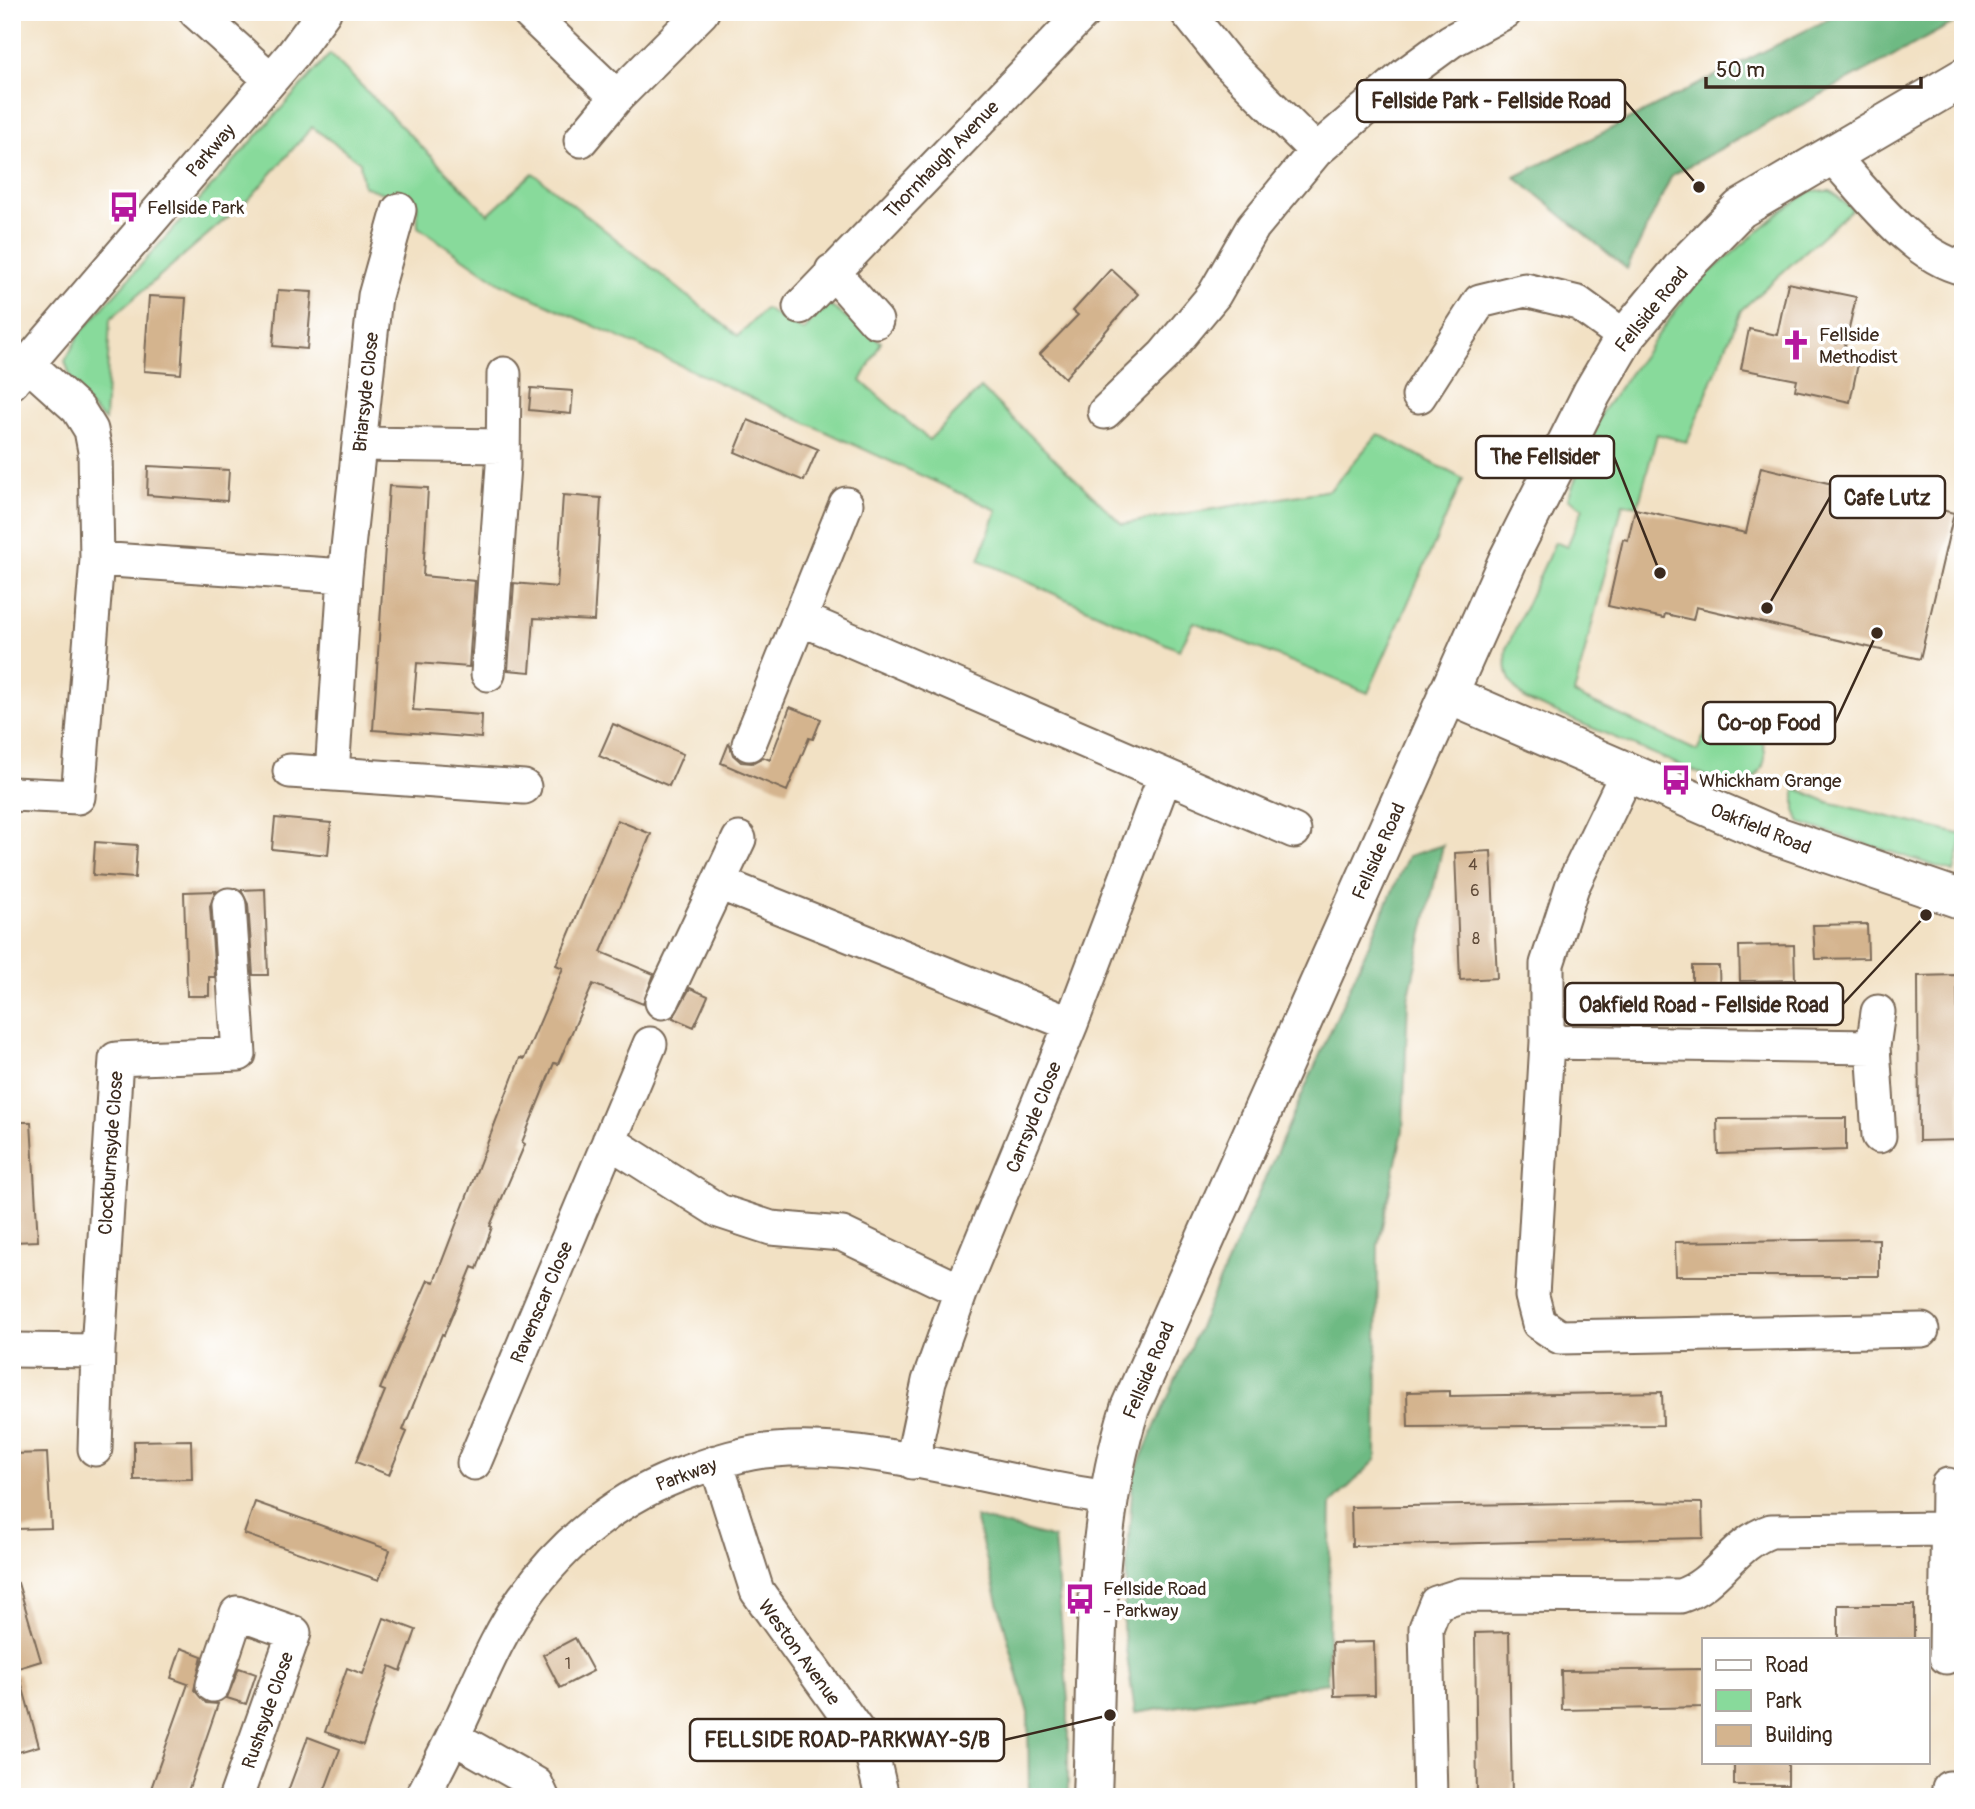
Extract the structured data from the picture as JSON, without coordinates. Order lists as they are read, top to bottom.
{
  "streets": {
    "street": [
      "Parkway",
      "Thornhaugh Avenue",
      "Fellside Road",
      "Briarsyde Close",
      "Oakfield Road",
      "Carrsyde Close",
      "Clockburnsyde Close",
      "Ravenscar Close",
      "Weston Avenue",
      "Rushsyde Close"
    ]
  },
  "crossings": [
    ["Parkway", "Fellside Road"],
    ["Parkway", "Carrsyde Close"],
    ["Parkway", "Weston Avenue"],
    ["Fellside Road", "Oakfield Road"]
  ],
  "places": {
    "other": [
      "Fellside Park - Fellside Road",
      "The Fellsider",
      "Cafe Lutz",
      "Co-op Food",
      "Oakfield Road - Fellside Road",
      "FELLSIDE ROAD-PARKWAY-S/B"
    ],
    "bus stop": ["Fellside Park", "Whickham Grange", "Fellside Road - Parkway"],
    "church": ["Fellside Methodist"]
  },
  "house_numbers": [
    "4",
    "6",
    "8",
    "1"
  ],
  "legend": ["Road", "Park", "Building"],
  "scale_bar": "50 m"
}
